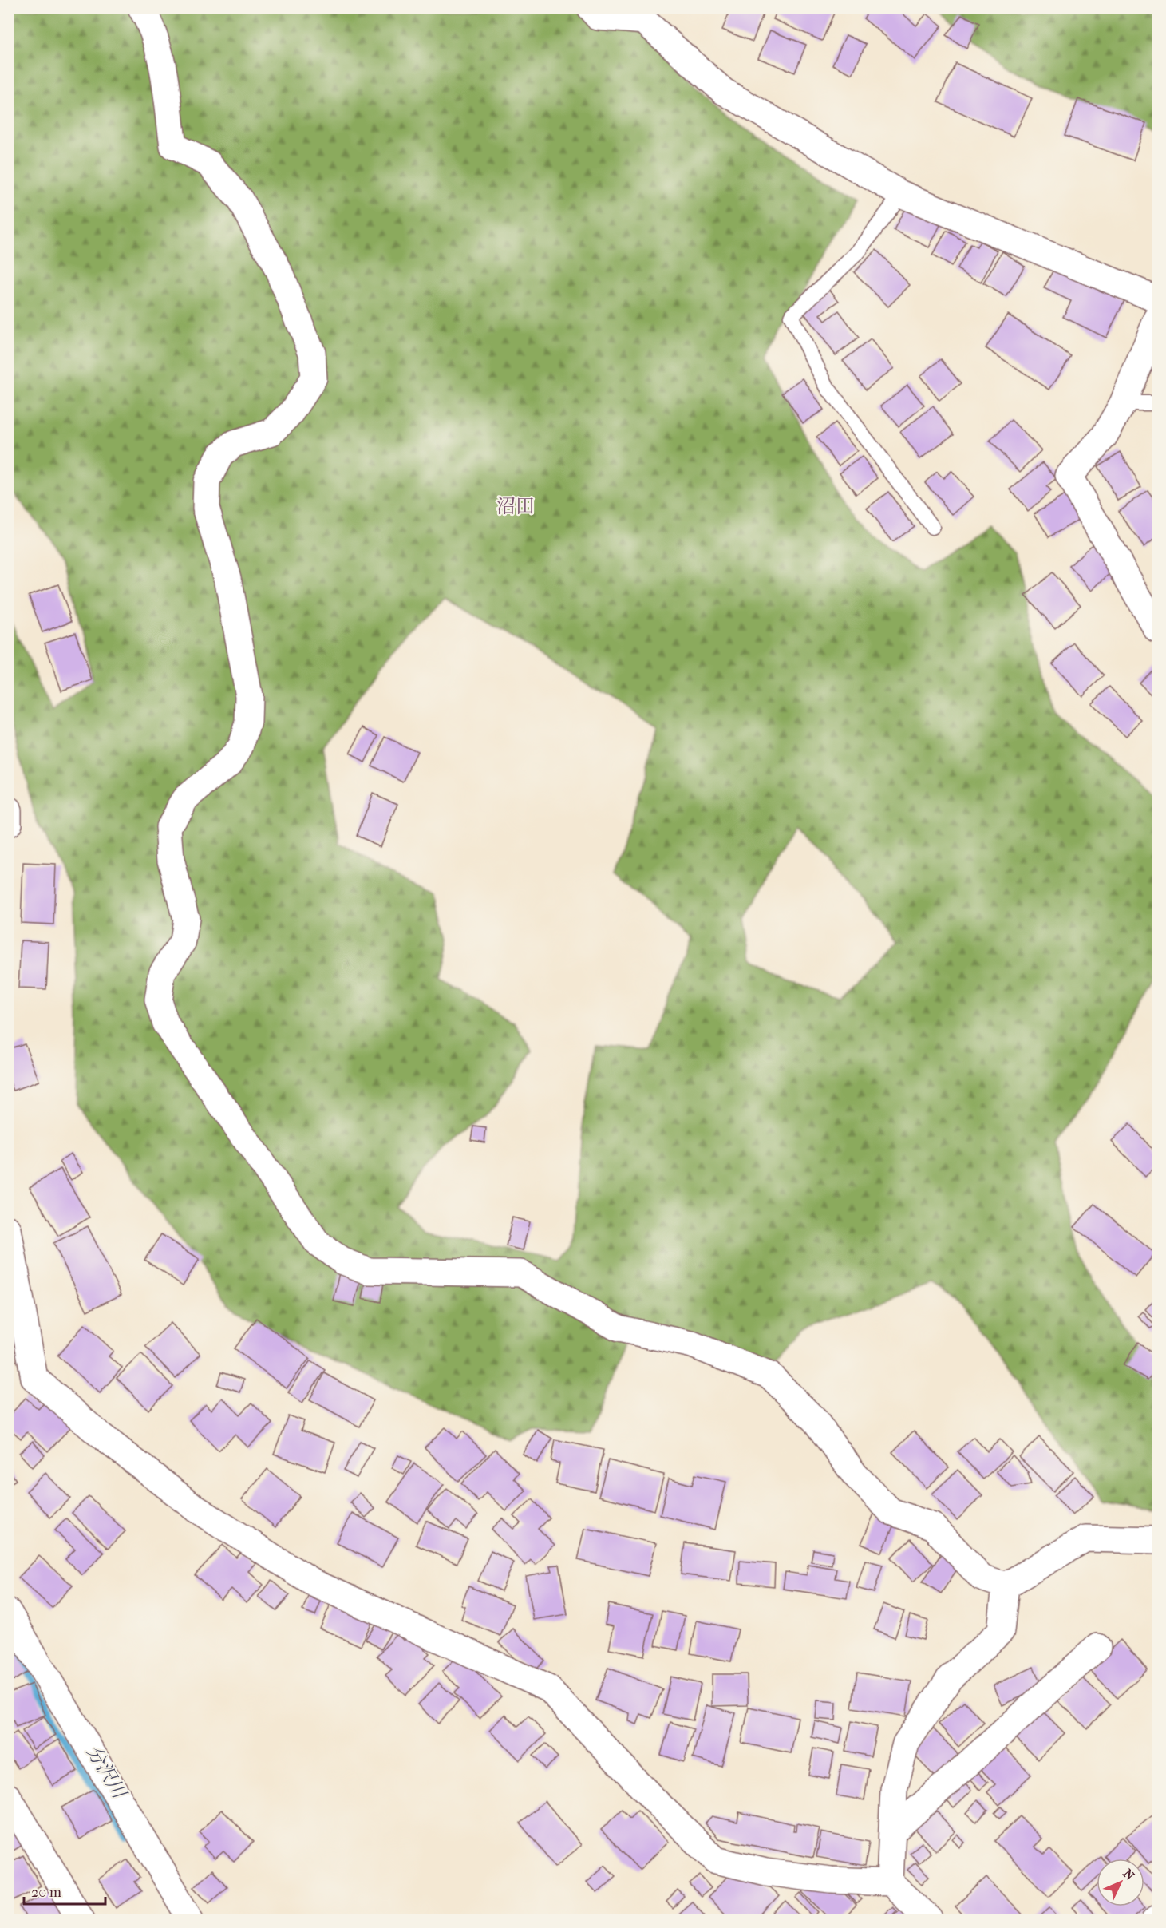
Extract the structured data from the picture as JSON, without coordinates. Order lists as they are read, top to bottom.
{
  "districts": ["沼田"],
  "water": ["分沢川"],
  "scale_bar": "20 m",
  "north": "top right"
}
